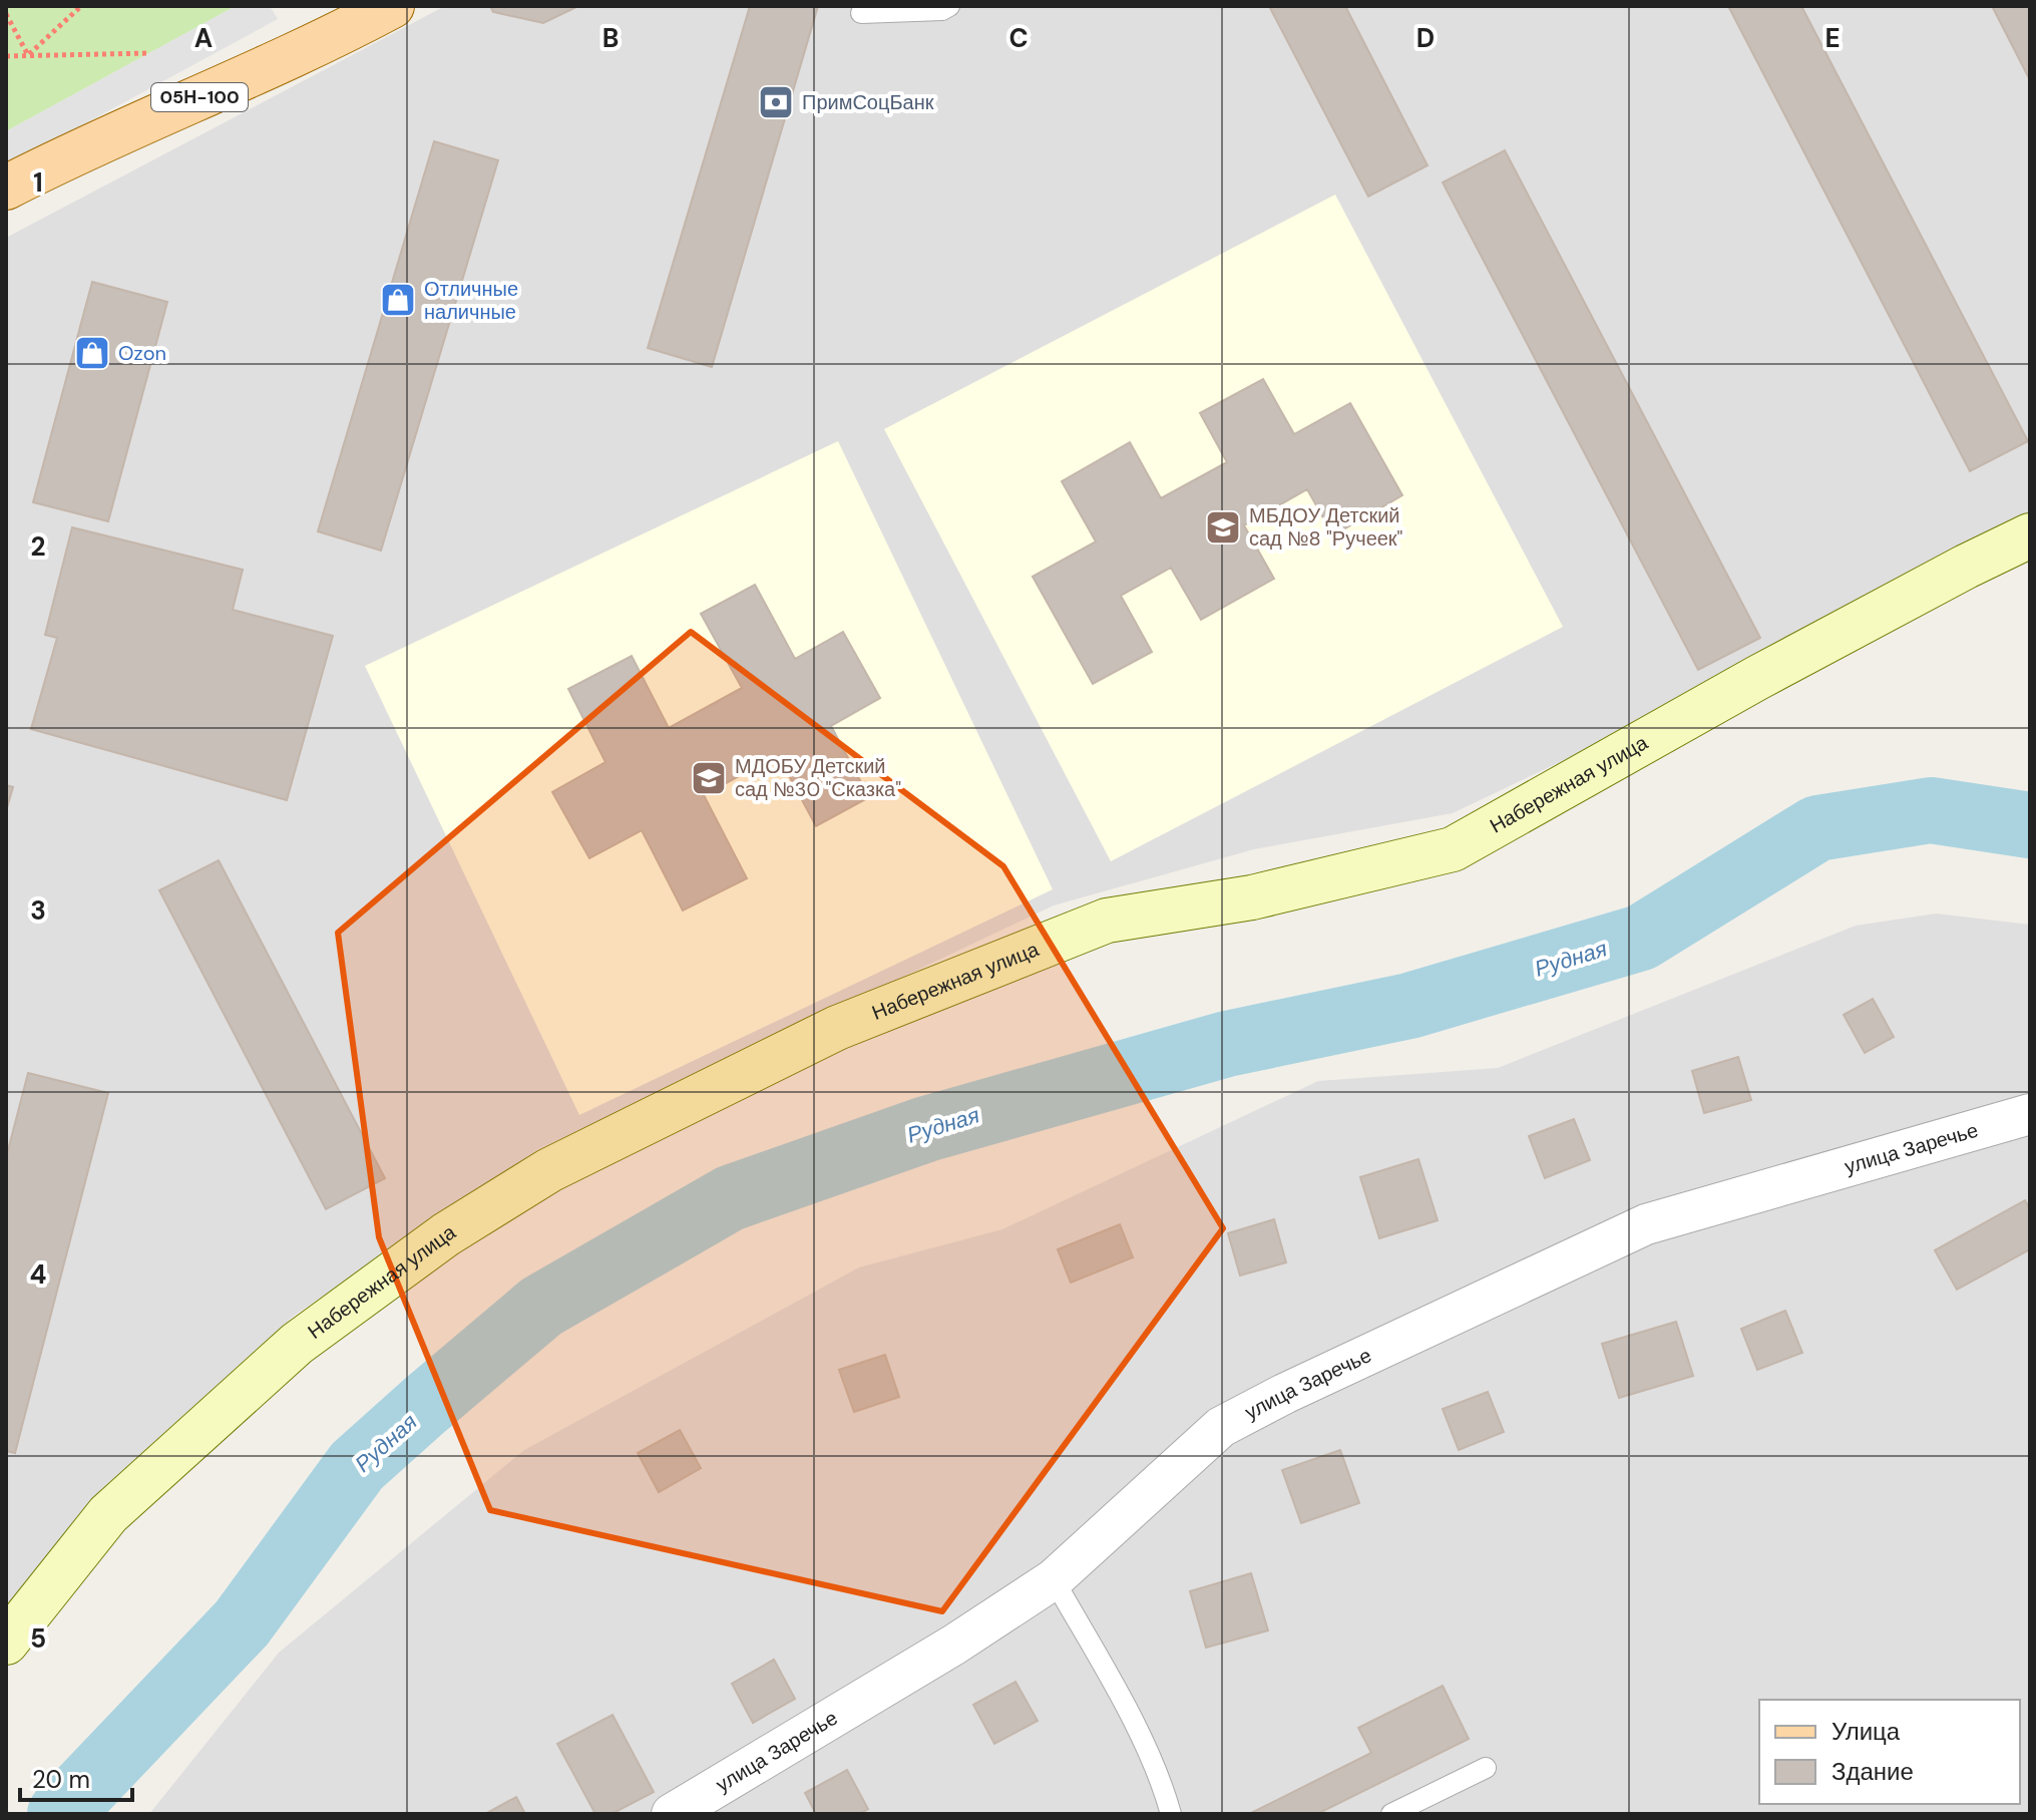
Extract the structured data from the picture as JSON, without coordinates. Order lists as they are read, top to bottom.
{
  "streets": {
    "main road": ["05Н-100", "Набережная улица"],
    "street": ["улица Заречье"]
  },
  "water": ["Рудная"],
  "places": {
    "bank": ["ПримСоцБанк"],
    "shop": ["Отличные наличные", "Ozon"],
    "school or university": ["МБДОУ Детский сад №8 \"Ручеек\"", "МДОБУ Детский сад №30 \"Сказка\""]
  },
  "legend": ["Улица", "Здание"],
  "scale_bar": "20 m",
  "grid": {
    "columns": [
      "A",
      "B",
      "C",
      "D",
      "E"
    ],
    "rows": [
      "1",
      "2",
      "3",
      "4",
      "5"
    ]
  }
}
